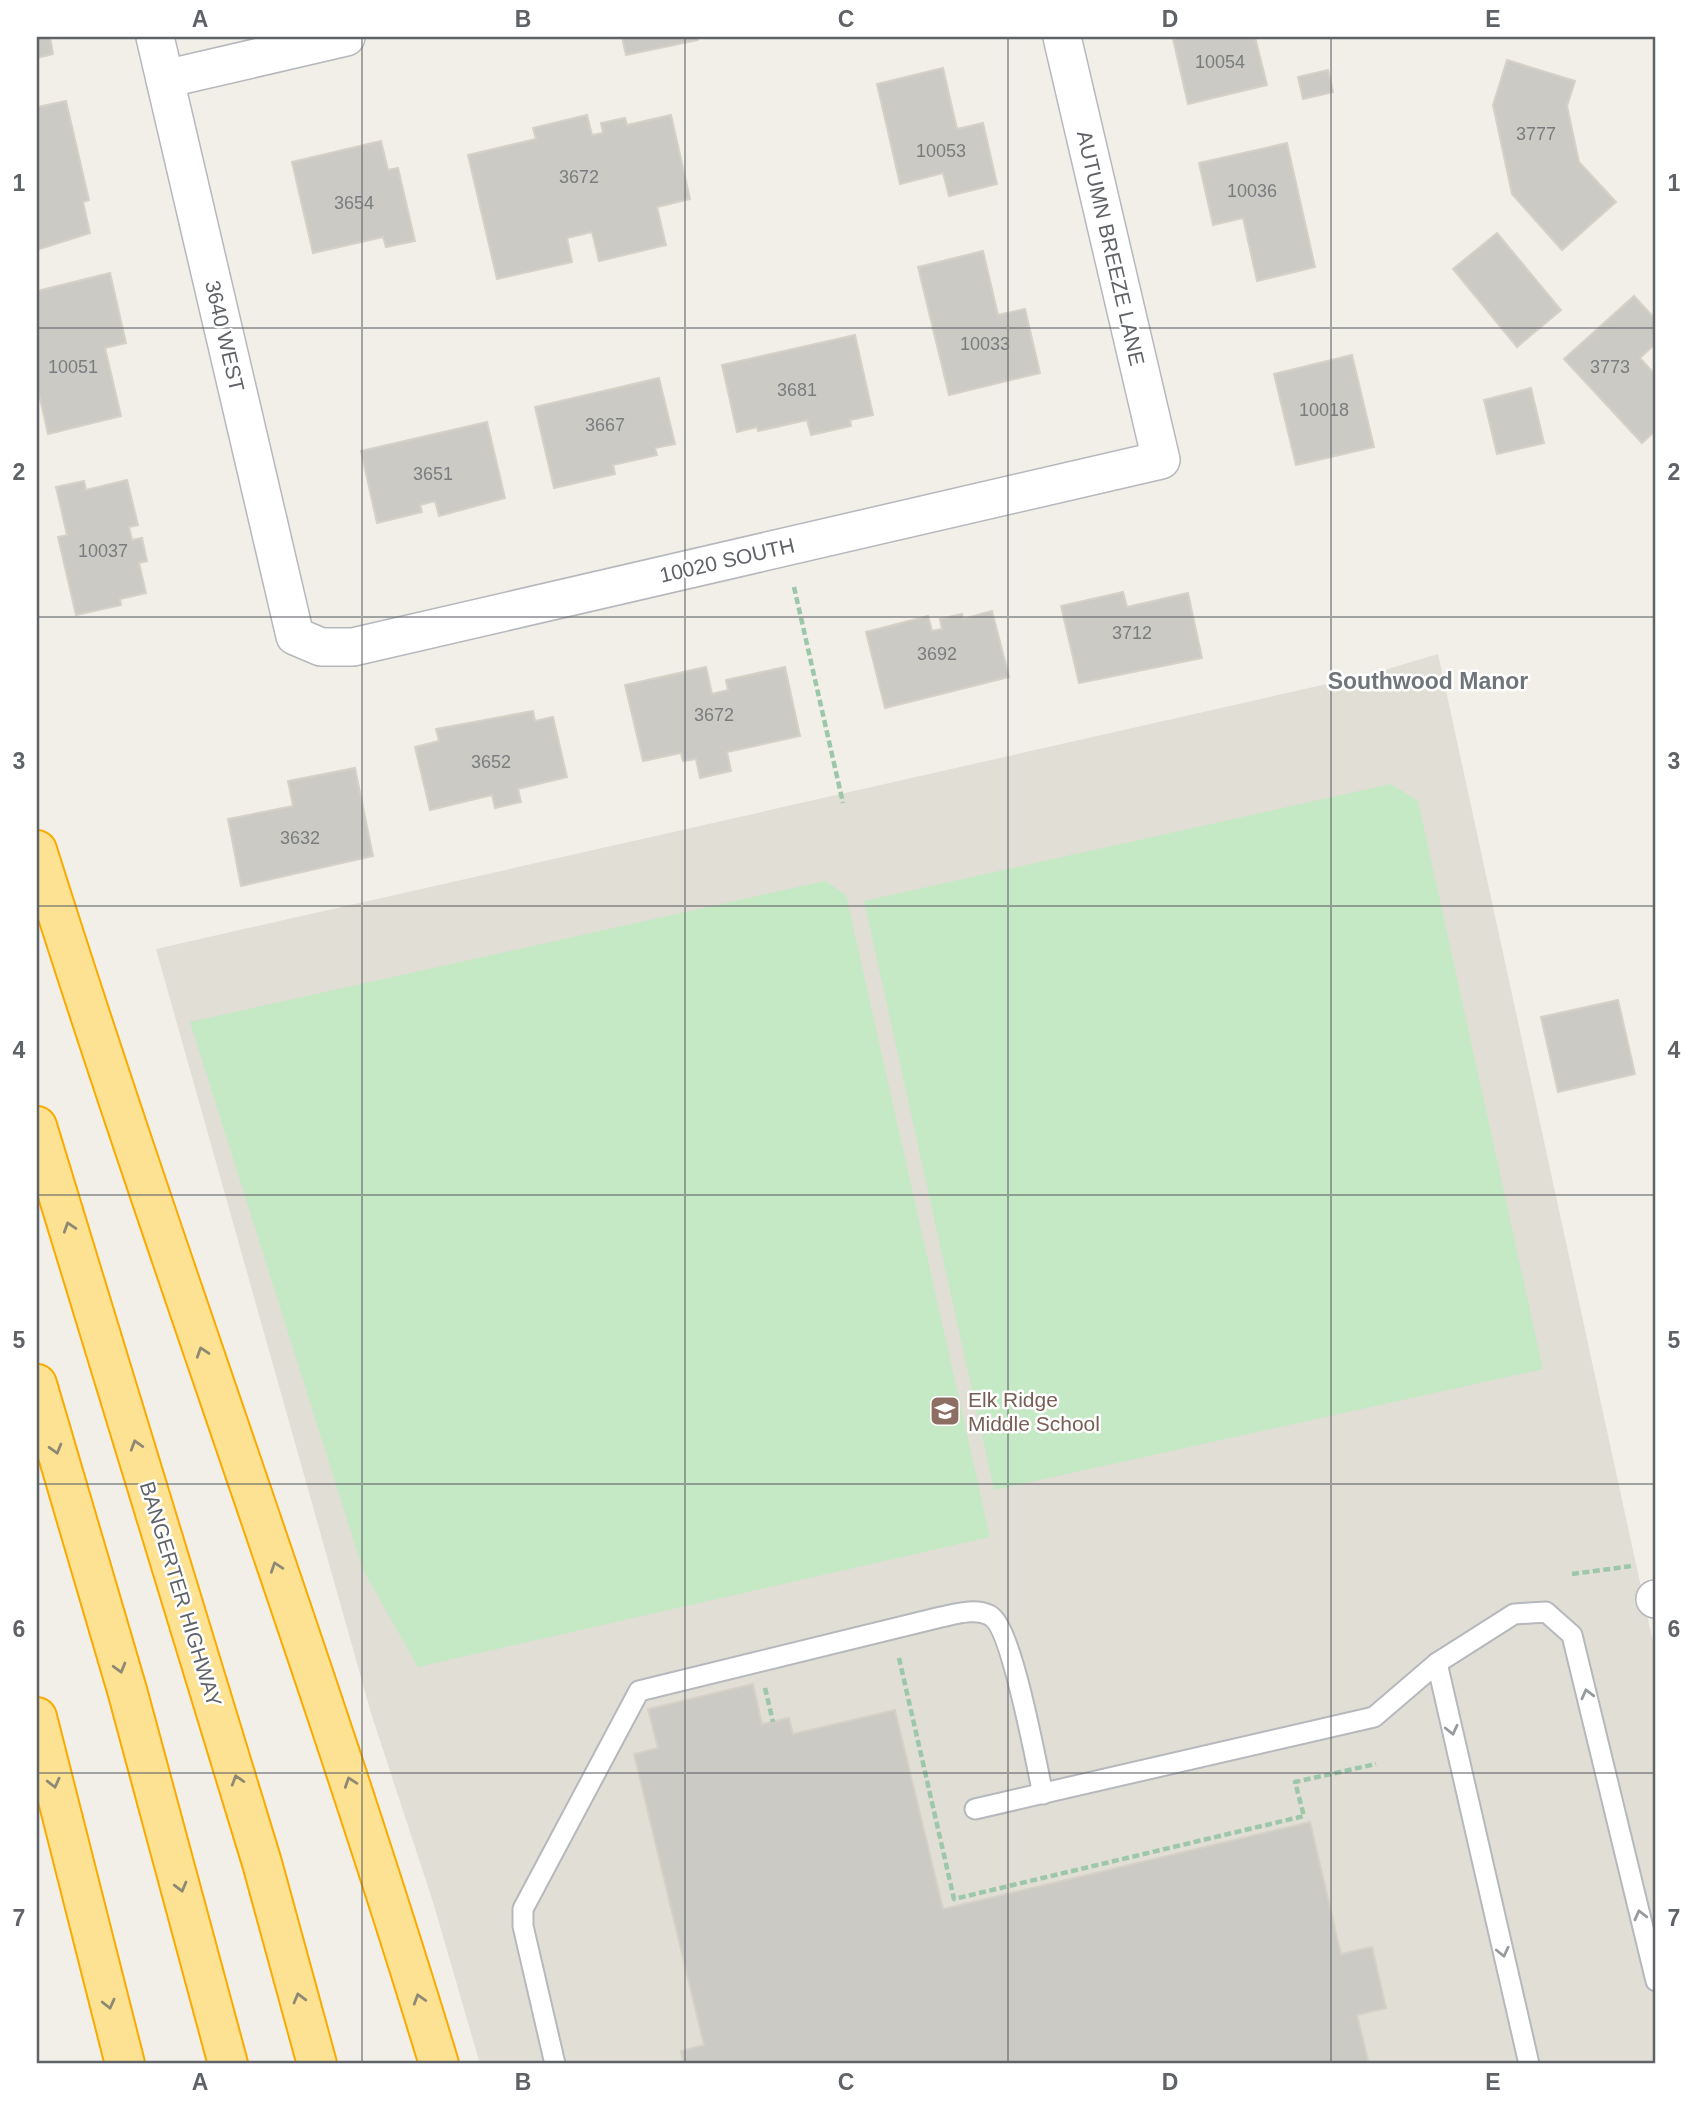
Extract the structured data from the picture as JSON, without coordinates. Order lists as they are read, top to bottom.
{
  "streets": {
    "highway": ["BANGERTER HIGHWAY"],
    "street": ["AUTUMN BREEZE LANE", "3640 WEST", "10020 SOUTH"]
  },
  "crossings": [
    ["AUTUMN BREEZE LANE", "10020 SOUTH"],
    ["3640 WEST", "10020 SOUTH"]
  ],
  "districts": ["Southwood Manor"],
  "places": {
    "school or university": ["Elk Ridge Middle School"]
  },
  "house_numbers": [
    "10054",
    "3777",
    "10053",
    "3672",
    "10036",
    "3654",
    "10033",
    "10051",
    "3773",
    "3681",
    "10018",
    "3667",
    "3651",
    "10037",
    "3712",
    "3692",
    "3672",
    "3652",
    "3632"
  ],
  "grid": {
    "columns": [
      "A",
      "B",
      "C",
      "D",
      "E"
    ],
    "rows": [
      "1",
      "2",
      "3",
      "4",
      "5",
      "6",
      "7"
    ]
  }
}
